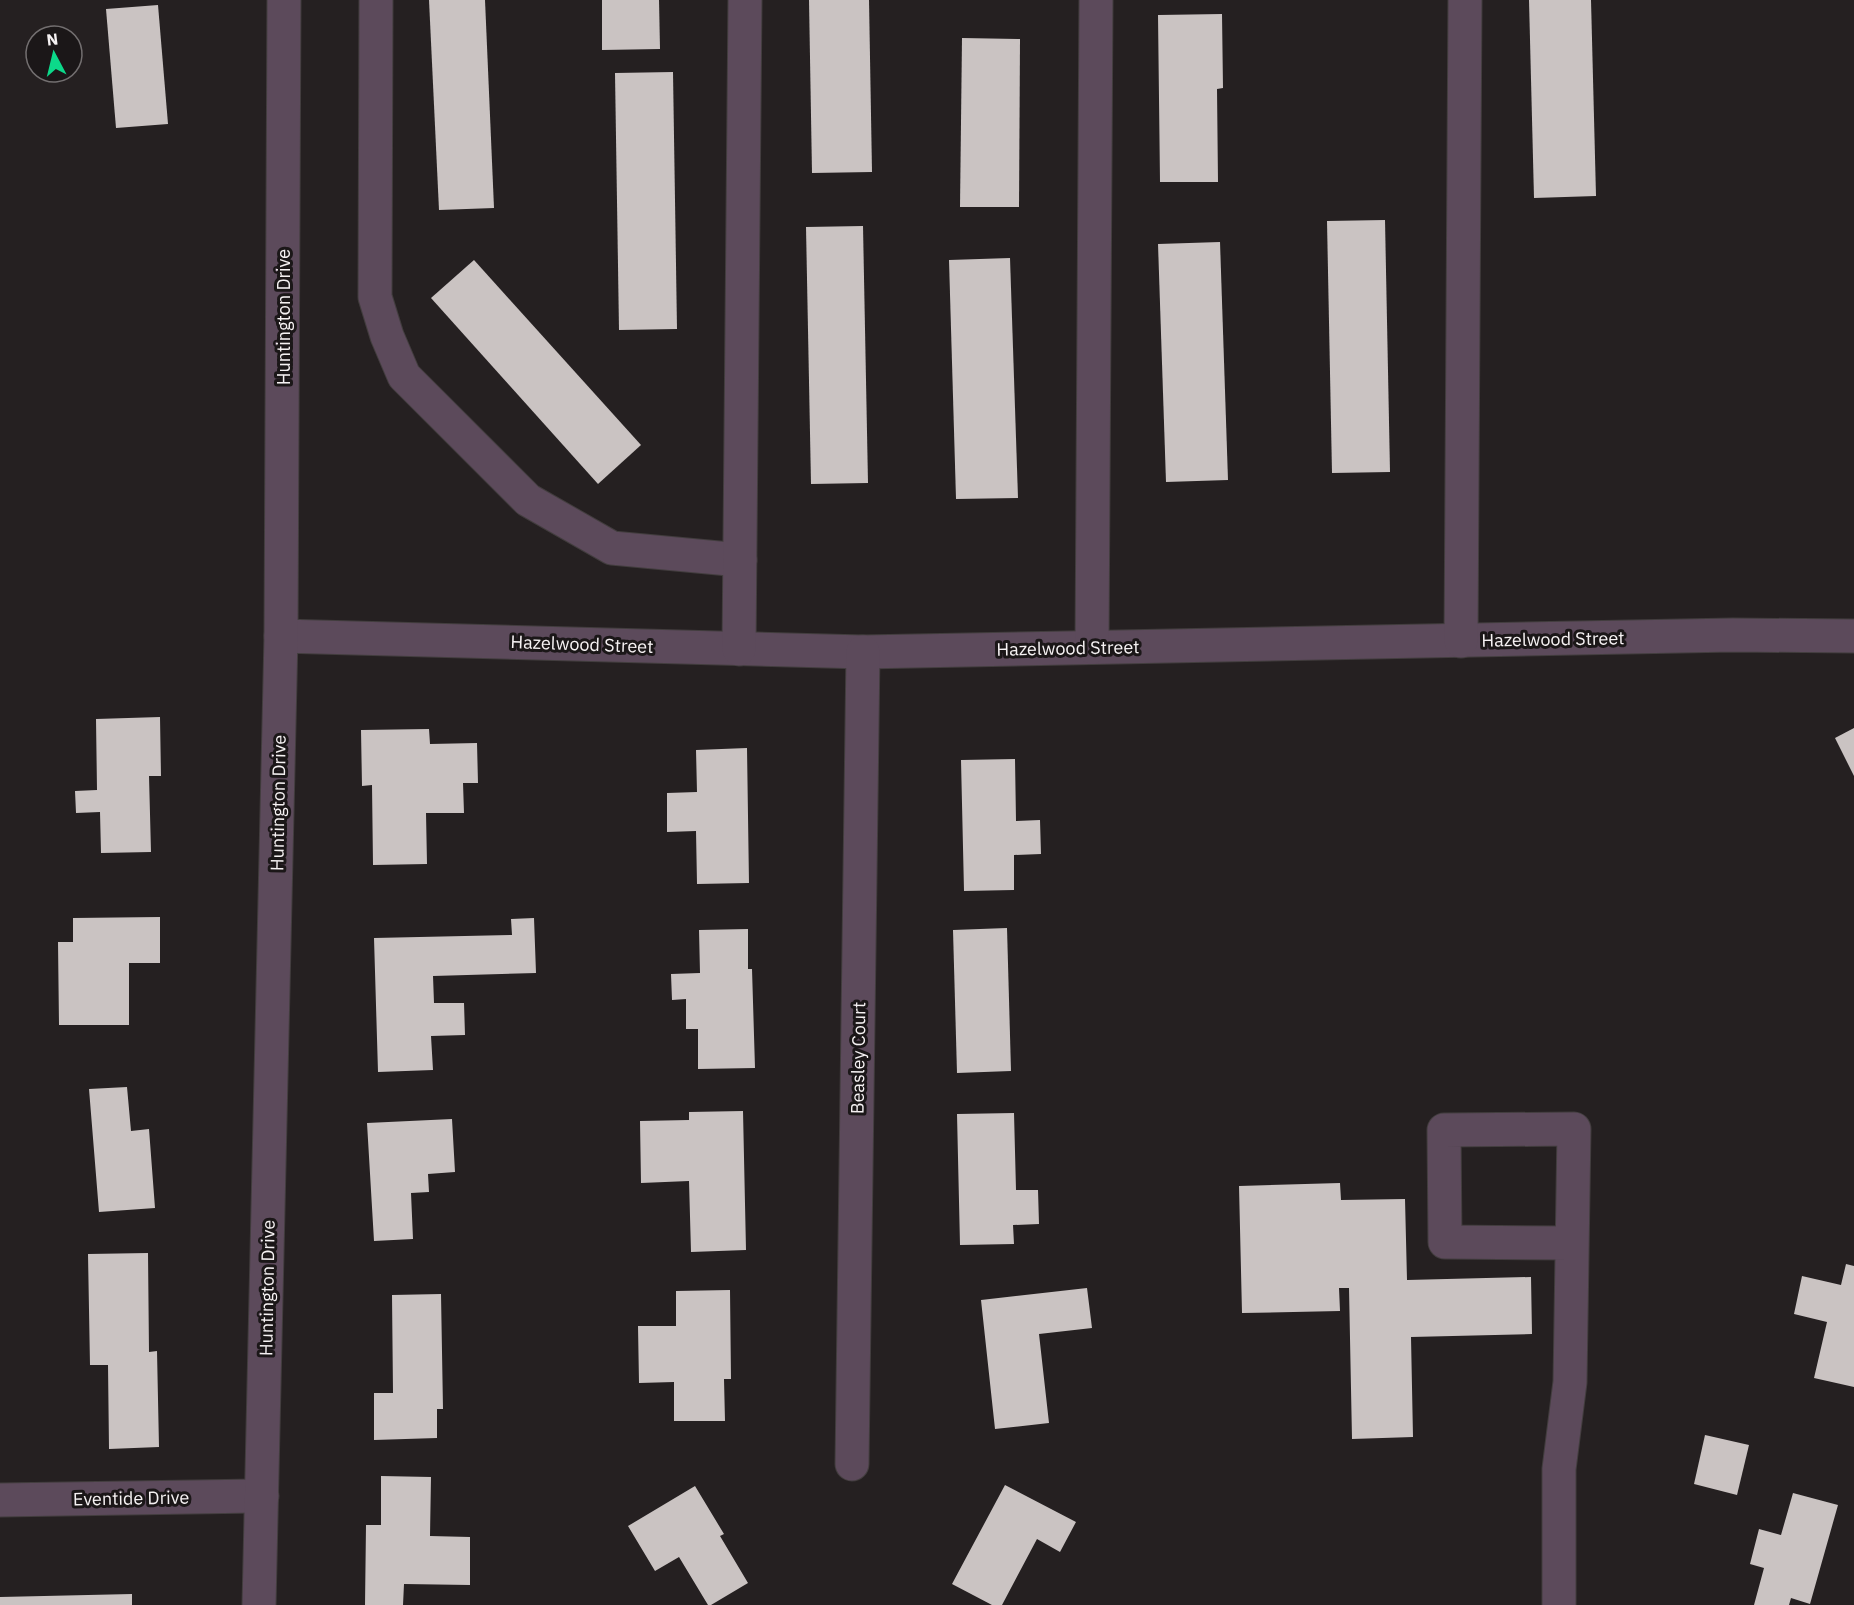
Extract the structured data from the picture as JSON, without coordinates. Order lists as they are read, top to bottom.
{
  "streets": {
    "street": [
      "Huntington Drive",
      "Hazelwood Street",
      "Beasley Court",
      "Eventide Drive"
    ]
  },
  "crossings": [
    ["Huntington Drive", "Hazelwood Street"],
    ["Huntington Drive", "Eventide Drive"],
    ["Hazelwood Street", "Beasley Court"]
  ],
  "north": "top"
}
